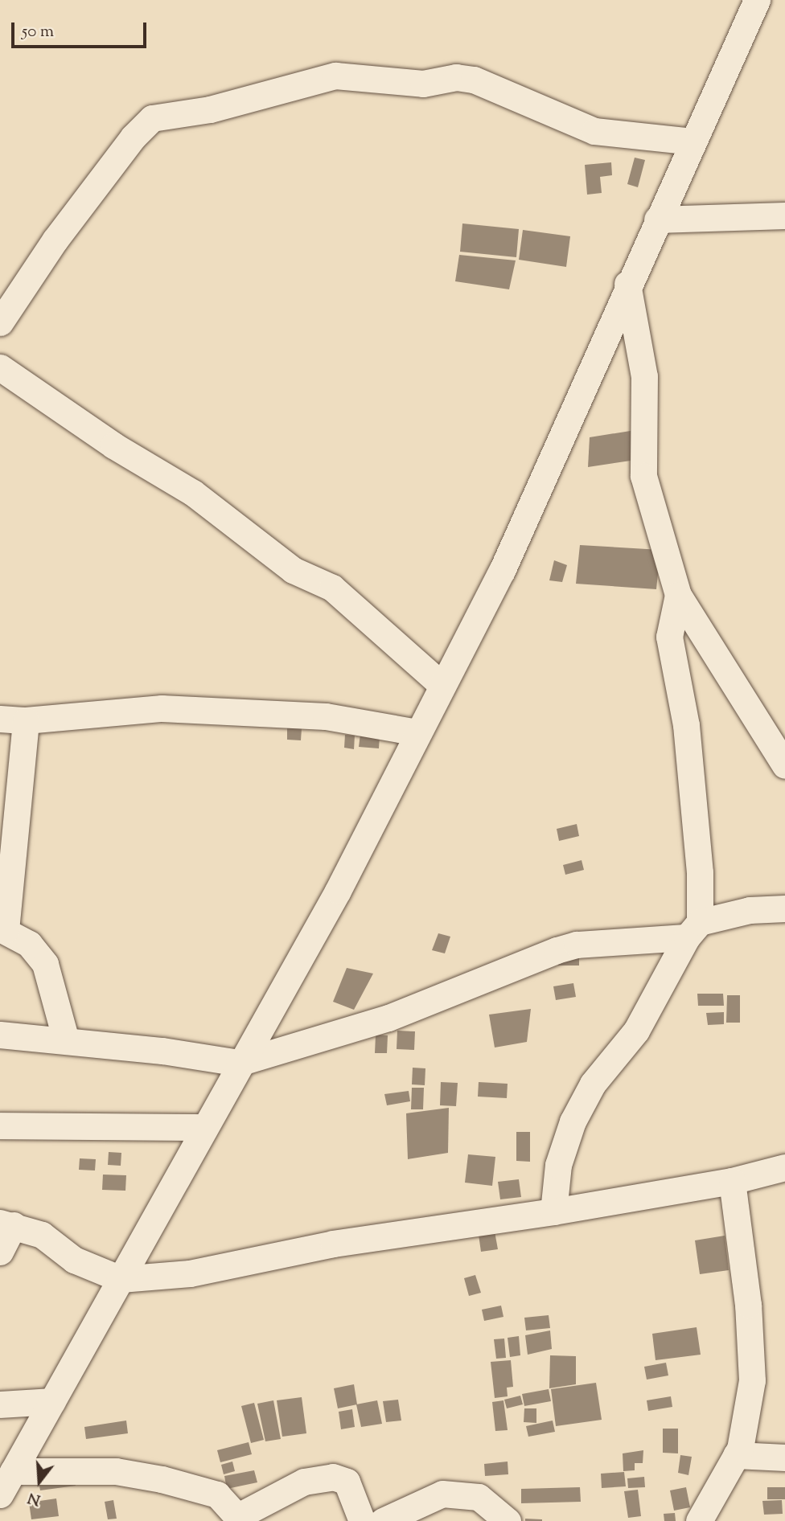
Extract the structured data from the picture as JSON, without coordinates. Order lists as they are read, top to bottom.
{
  "scale_bar": "50 m",
  "north": "bottom"
}
